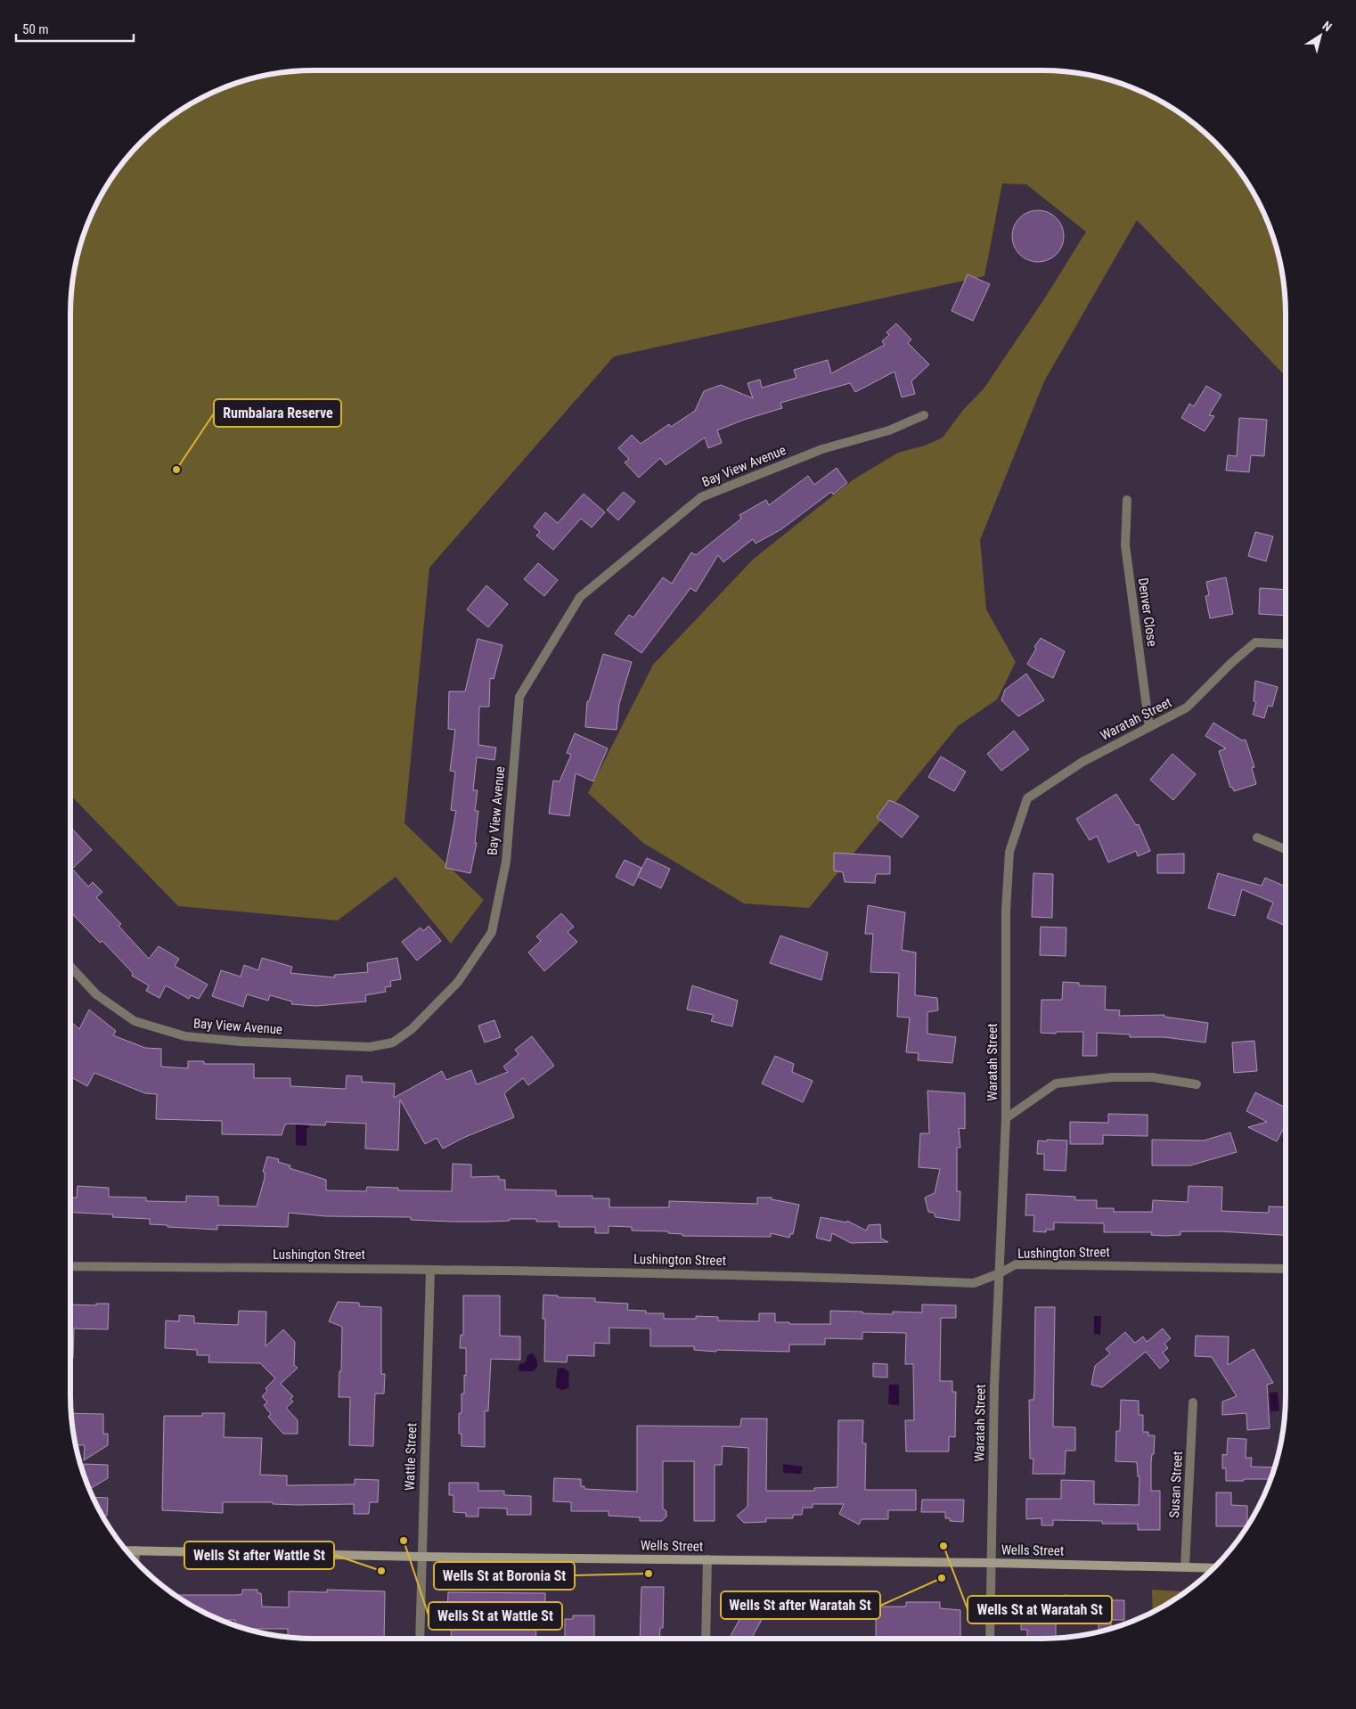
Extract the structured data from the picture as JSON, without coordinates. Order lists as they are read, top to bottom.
{
  "streets": {
    "street": [
      "Bay View Avenue",
      "Denver Close",
      "Waratah Street",
      "Lushington Street",
      "Wattle Street",
      "Susan Street",
      "Wells Street"
    ]
  },
  "crossings": [
    ["Denver Close", "Waratah Street"],
    ["Waratah Street", "Lushington Street"],
    ["Waratah Street", "Wells Street"],
    ["Lushington Street", "Wattle Street"],
    ["Wattle Street", "Wells Street"],
    ["Susan Street", "Wells Street"]
  ],
  "places": [
    "Rumbalara Reserve",
    "Wells St at Wattle St",
    "Wells St at Waratah St",
    "Wells St after Wattle St",
    "Wells St at Boronia St",
    "Wells St after Waratah St"
  ],
  "scale_bar": "50 m",
  "north": "top right"
}
